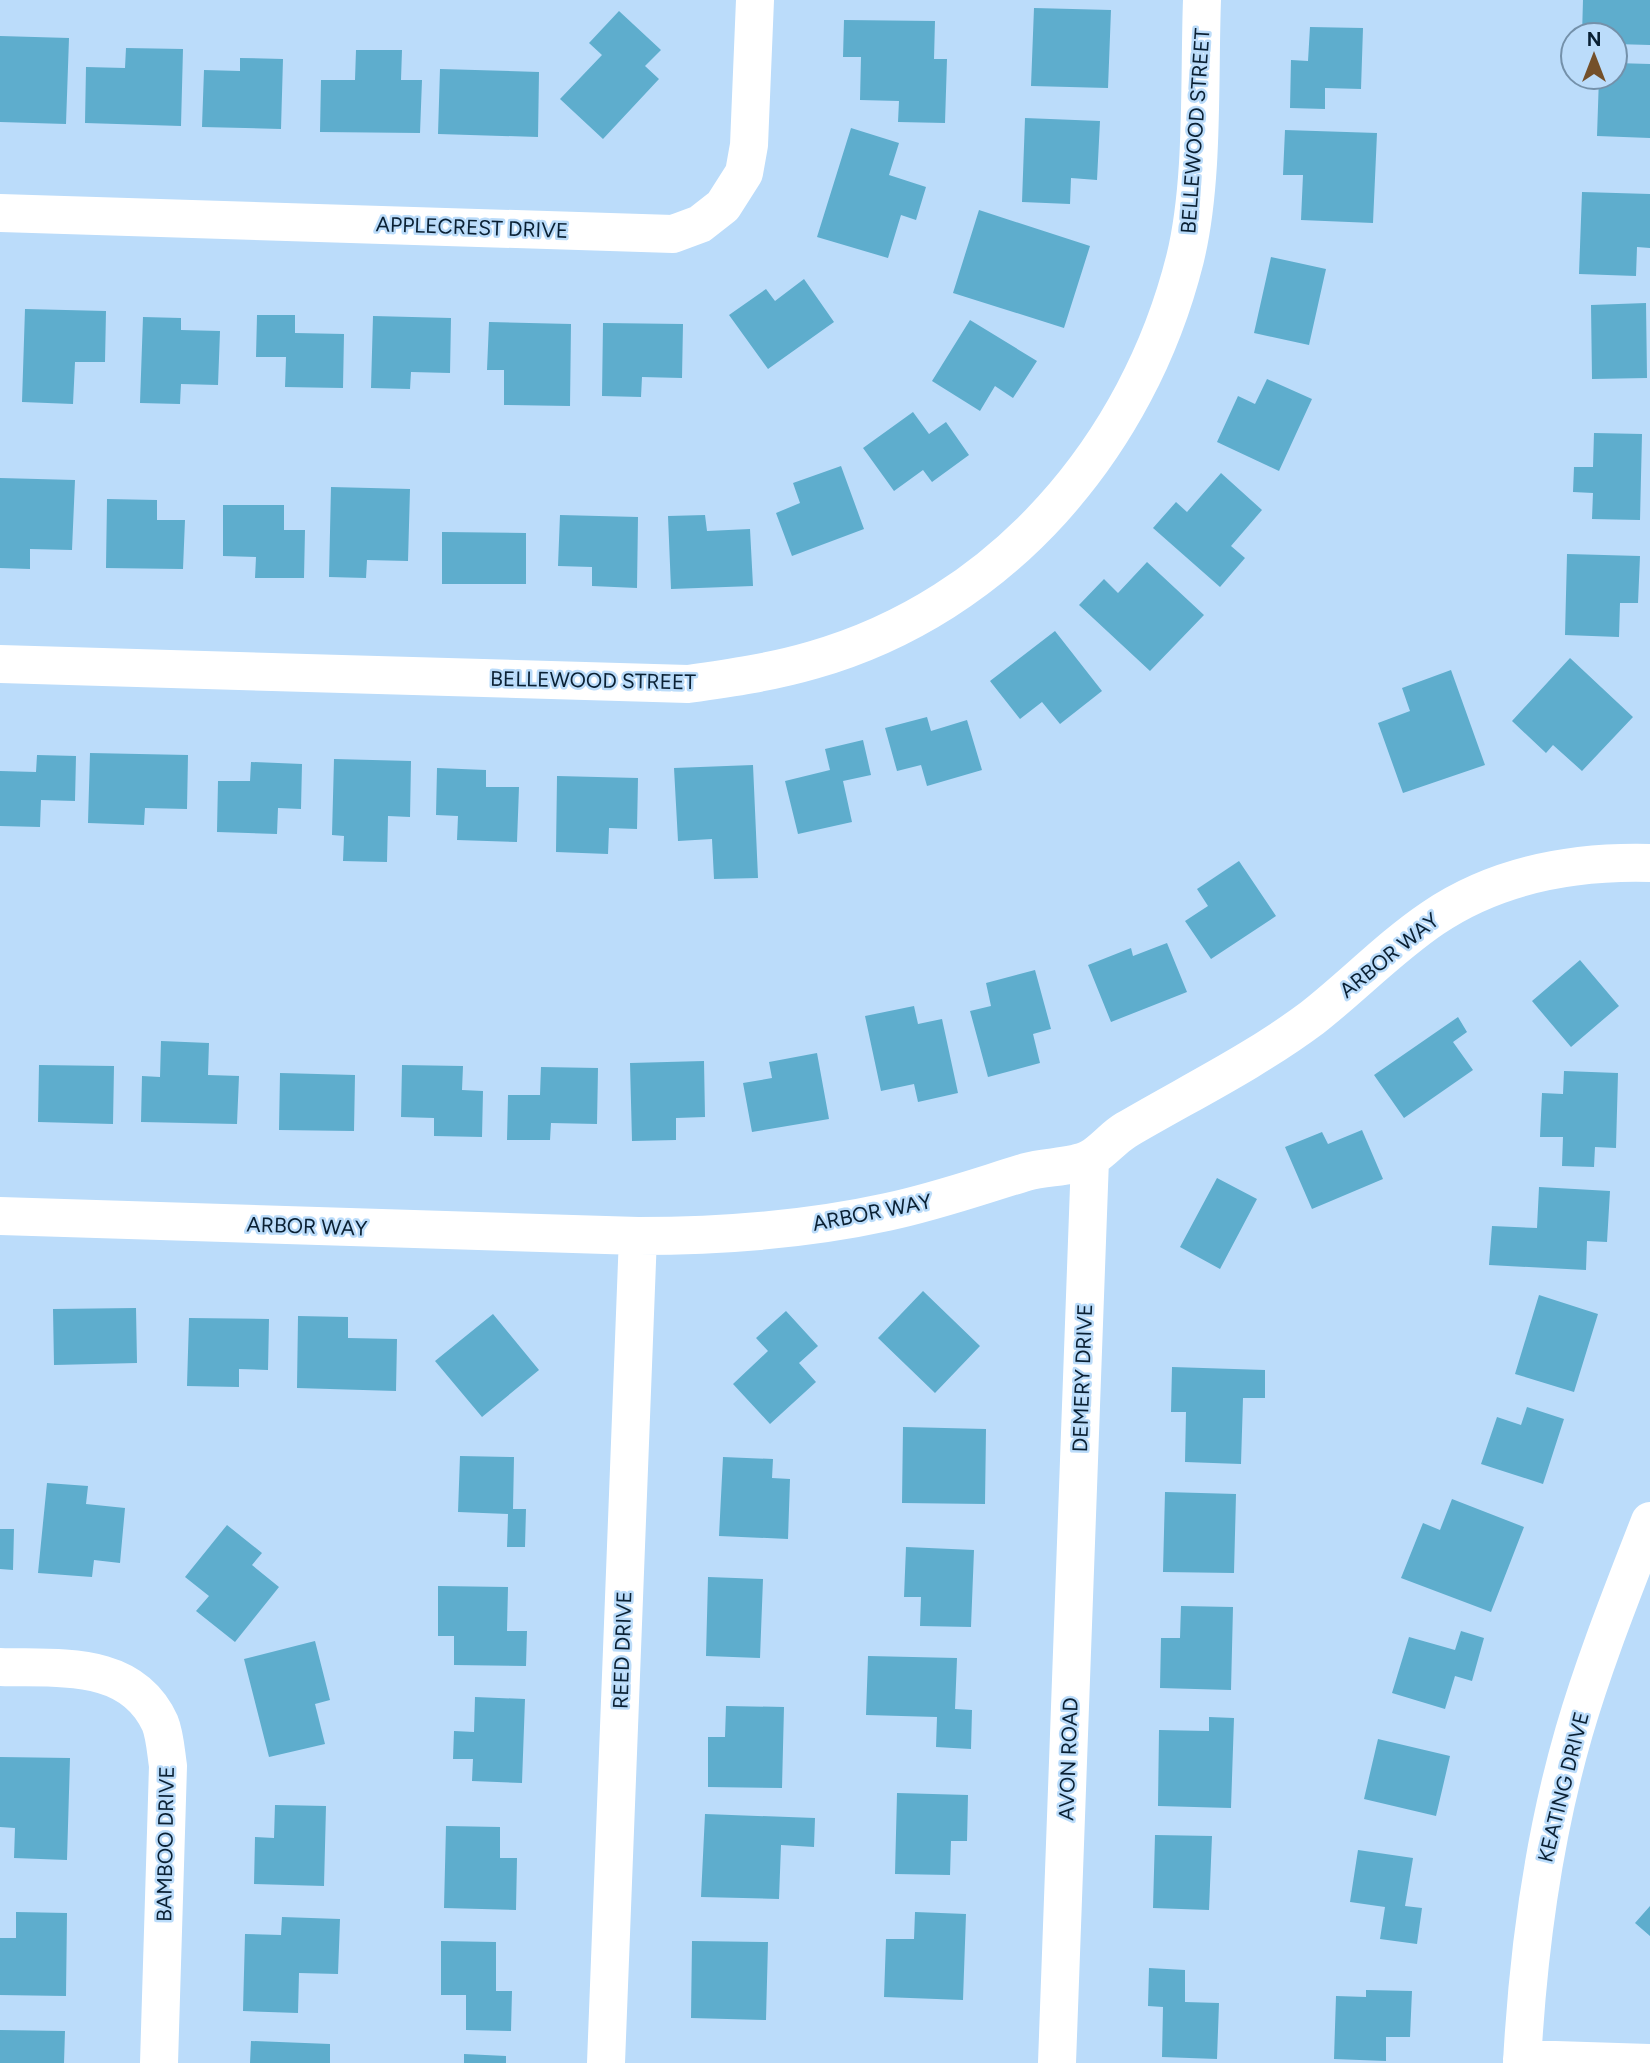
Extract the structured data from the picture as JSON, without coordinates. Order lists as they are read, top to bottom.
{
  "streets": {
    "street": [
      "BELLEWOOD STREET",
      "APPLECREST DRIVE",
      "ARBOR WAY",
      "DEMERY DRIVE",
      "REED DRIVE",
      "AVON ROAD",
      "KEATING DRIVE",
      "BAMBOO DRIVE"
    ]
  },
  "crossings": [
    ["ARBOR WAY", "DEMERY DRIVE"],
    ["ARBOR WAY", "REED DRIVE"],
    ["DEMERY DRIVE", "AVON ROAD"]
  ],
  "north": "top"
}
